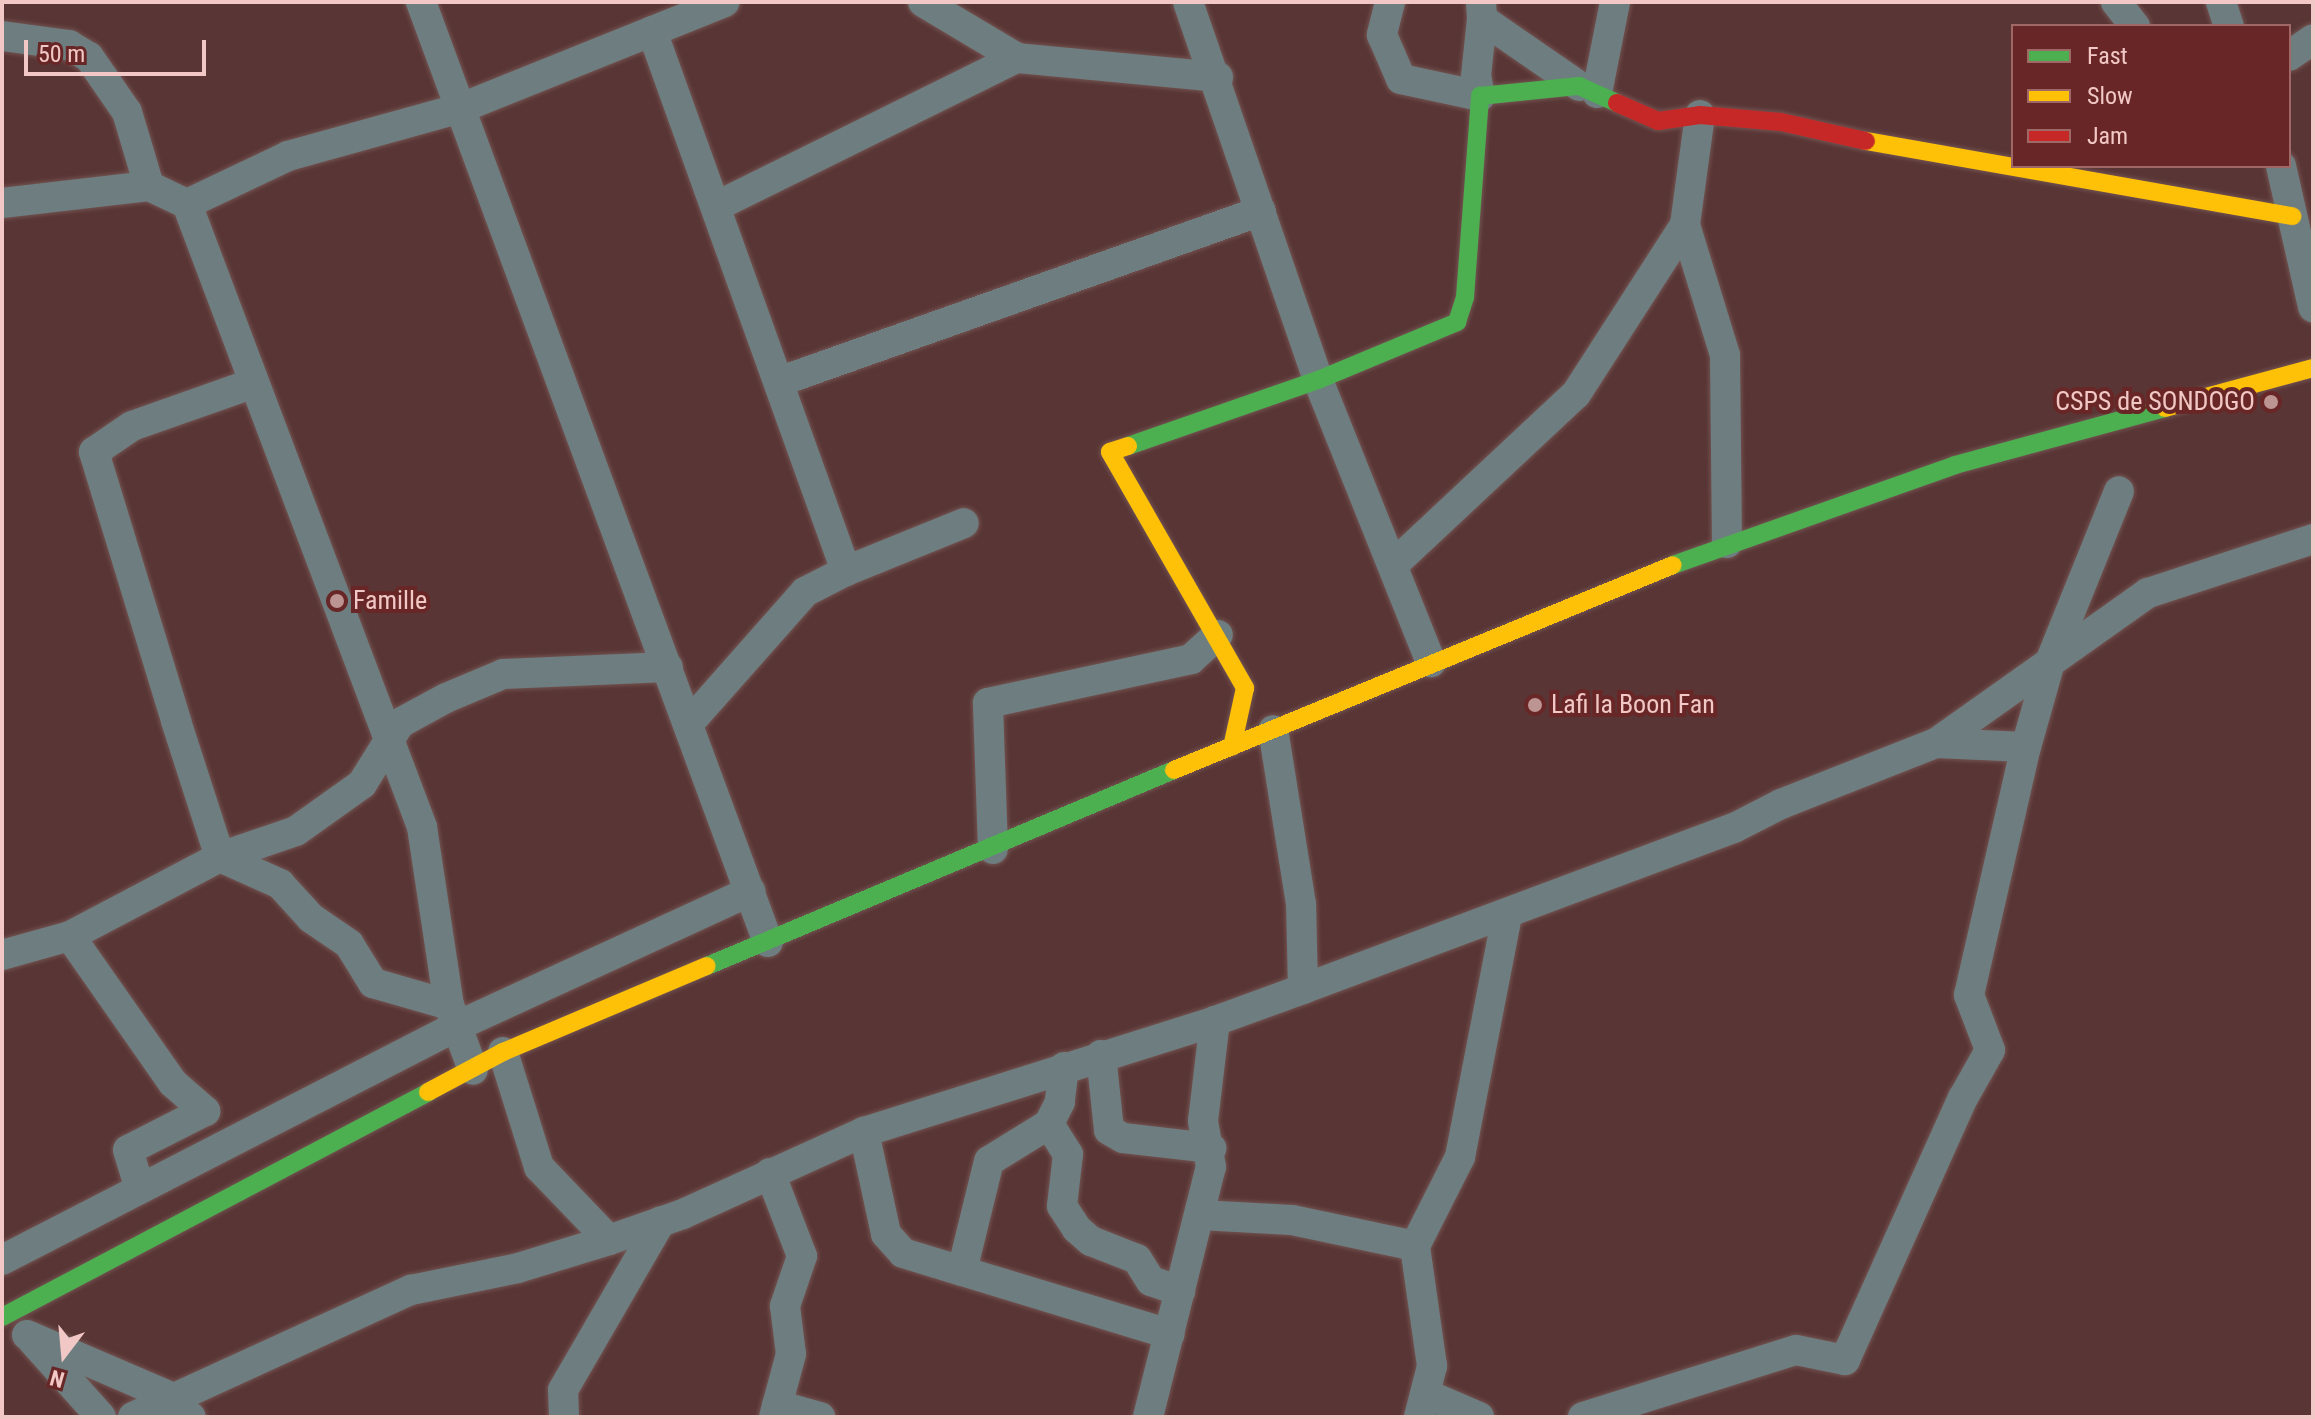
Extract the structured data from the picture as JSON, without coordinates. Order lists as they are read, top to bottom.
{
  "places": ["CSPS de SONDOGO", "Famille", "Lafi la Boon Fan"],
  "legend": ["Fast", "Slow", "Jam"],
  "scale_bar": "50 m",
  "north": "bottom"
}
